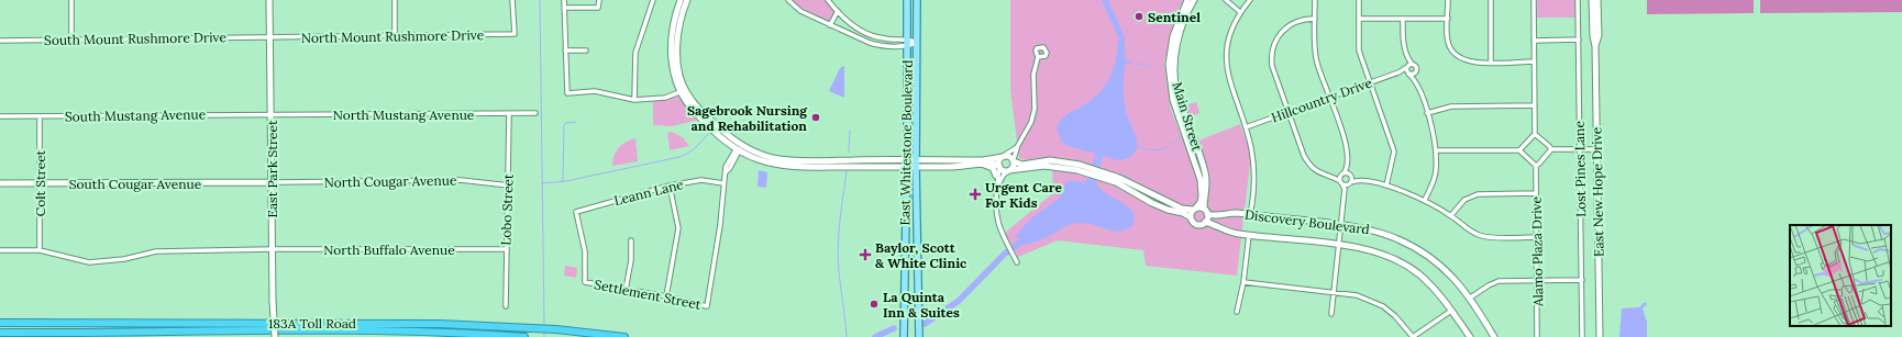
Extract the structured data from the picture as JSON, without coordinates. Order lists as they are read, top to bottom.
{
  "streets": {
    "highway": ["183A Toll Road"],
    "main road": ["East Whitestone Boulevard"],
    "street": [
      "North Mount Rushmore Drive",
      "South Mount Rushmore Drive",
      "Hillcountry Drive",
      "North Mustang Avenue",
      "South Mustang Avenue",
      "Main Street",
      "East Park Street",
      "Lost Pines Lane",
      "North Cougar Avenue",
      "Colt Street",
      "South Cougar Avenue",
      "Leann Lane",
      "East New Hope Drive",
      "Lobo Street",
      "Discovery Boulevard",
      "North Buffalo Avenue",
      "Alamo Plaza Drive",
      "Settlement Street"
    ]
  },
  "crossings": [
    ["North Mount Rushmore Drive", "South Mount Rushmore Drive"],
    ["North Mount Rushmore Drive", "East Park Street"],
    ["South Mount Rushmore Drive", "East Park Street"],
    ["North Mustang Avenue", "South Mustang Avenue"],
    ["North Mustang Avenue", "East Park Street"],
    ["North Mustang Avenue", "Lobo Street"],
    ["South Mustang Avenue", "East Park Street"],
    ["South Mustang Avenue", "Colt Street"],
    ["Main Street", "Discovery Boulevard"],
    ["East Park Street", "North Cougar Avenue"],
    ["East Park Street", "South Cougar Avenue"],
    ["East Park Street", "North Buffalo Avenue"],
    ["North Cougar Avenue", "South Cougar Avenue"],
    ["North Cougar Avenue", "Lobo Street"],
    ["Colt Street", "South Cougar Avenue"],
    ["Colt Street", "North Buffalo Avenue"],
    ["Leann Lane", "Settlement Street"],
    ["Lobo Street", "North Buffalo Avenue"]
  ],
  "places": {
    "other": ["Sentinel", "Sagebrook Nursing and Rehabilitation", "La Quinta Inn & Suites"],
    "health": ["Urgent Care For Kids", "Baylor, Scott & White Clinic"]
  }
}
